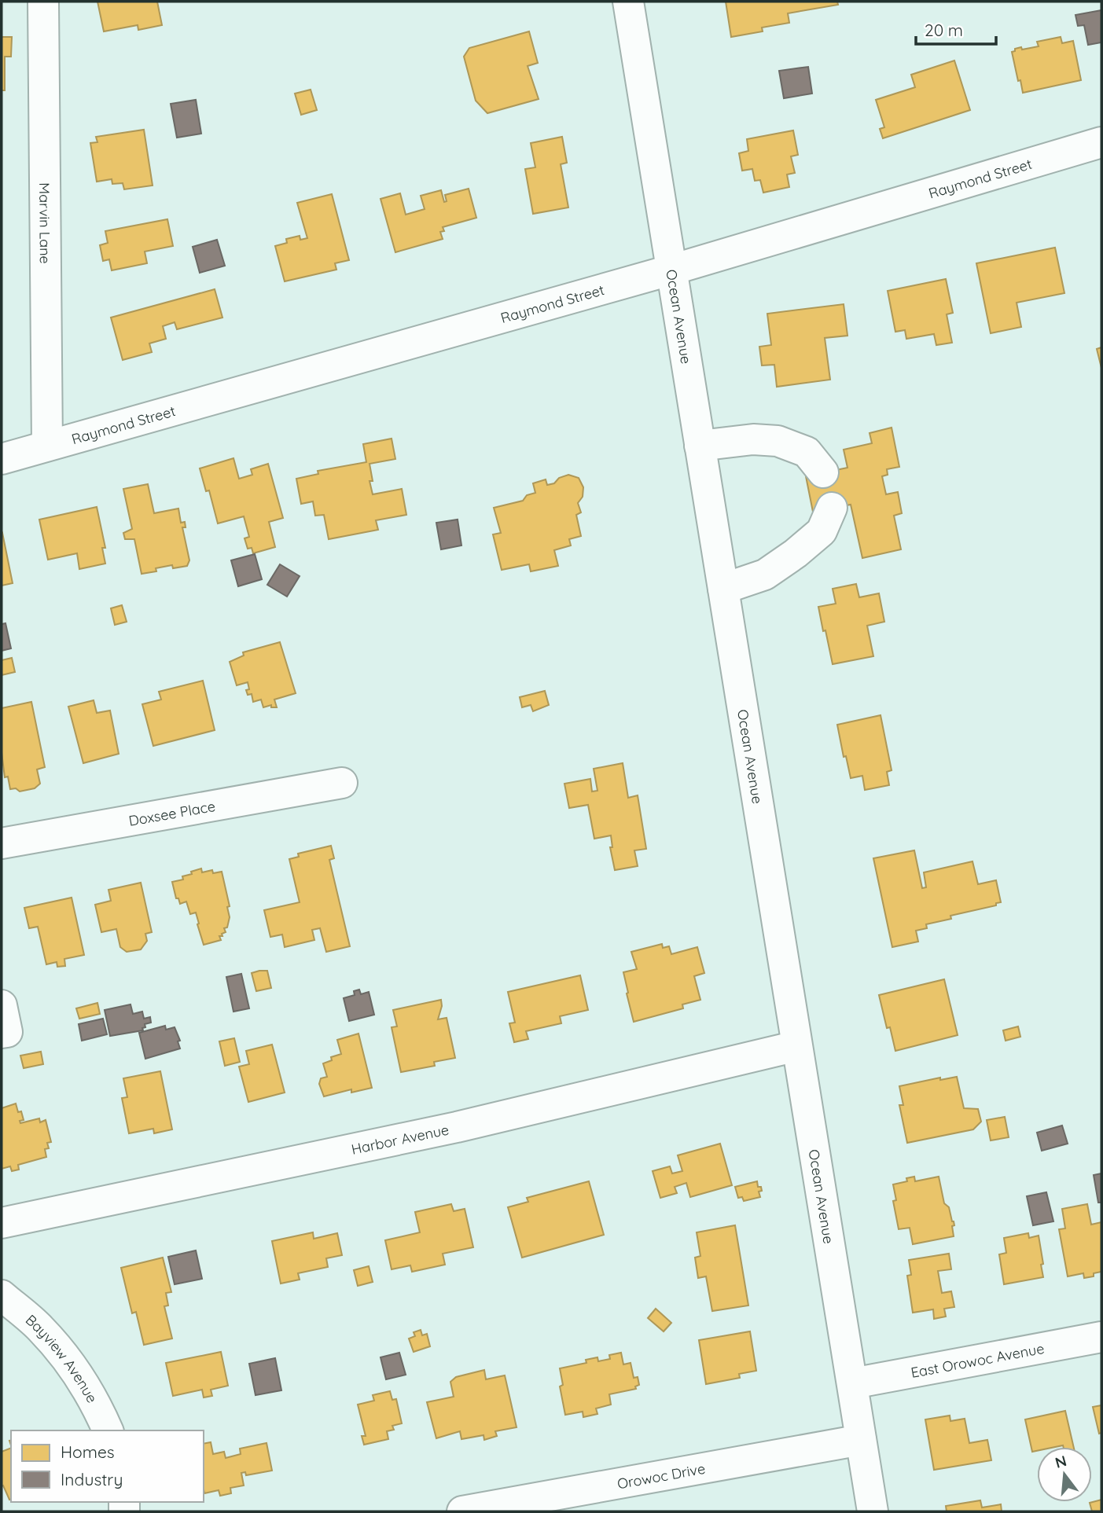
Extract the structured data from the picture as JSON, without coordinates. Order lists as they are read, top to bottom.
{
  "streets": {
    "street": [
      "Raymond Street",
      "Marvin Lane",
      "Ocean Avenue",
      "Doxsee Place",
      "Harbor Avenue",
      "Bayview Avenue",
      "East Orowoc Avenue",
      "Orowoc Drive"
    ]
  },
  "crossings": [
    ["Raymond Street", "Marvin Lane"],
    ["Raymond Street", "Ocean Avenue"],
    ["Ocean Avenue", "Harbor Avenue"],
    ["Ocean Avenue", "East Orowoc Avenue"],
    ["Ocean Avenue", "Orowoc Drive"]
  ],
  "legend": ["Homes", "Industry"],
  "scale_bar": "20 m",
  "north": "top"
}
